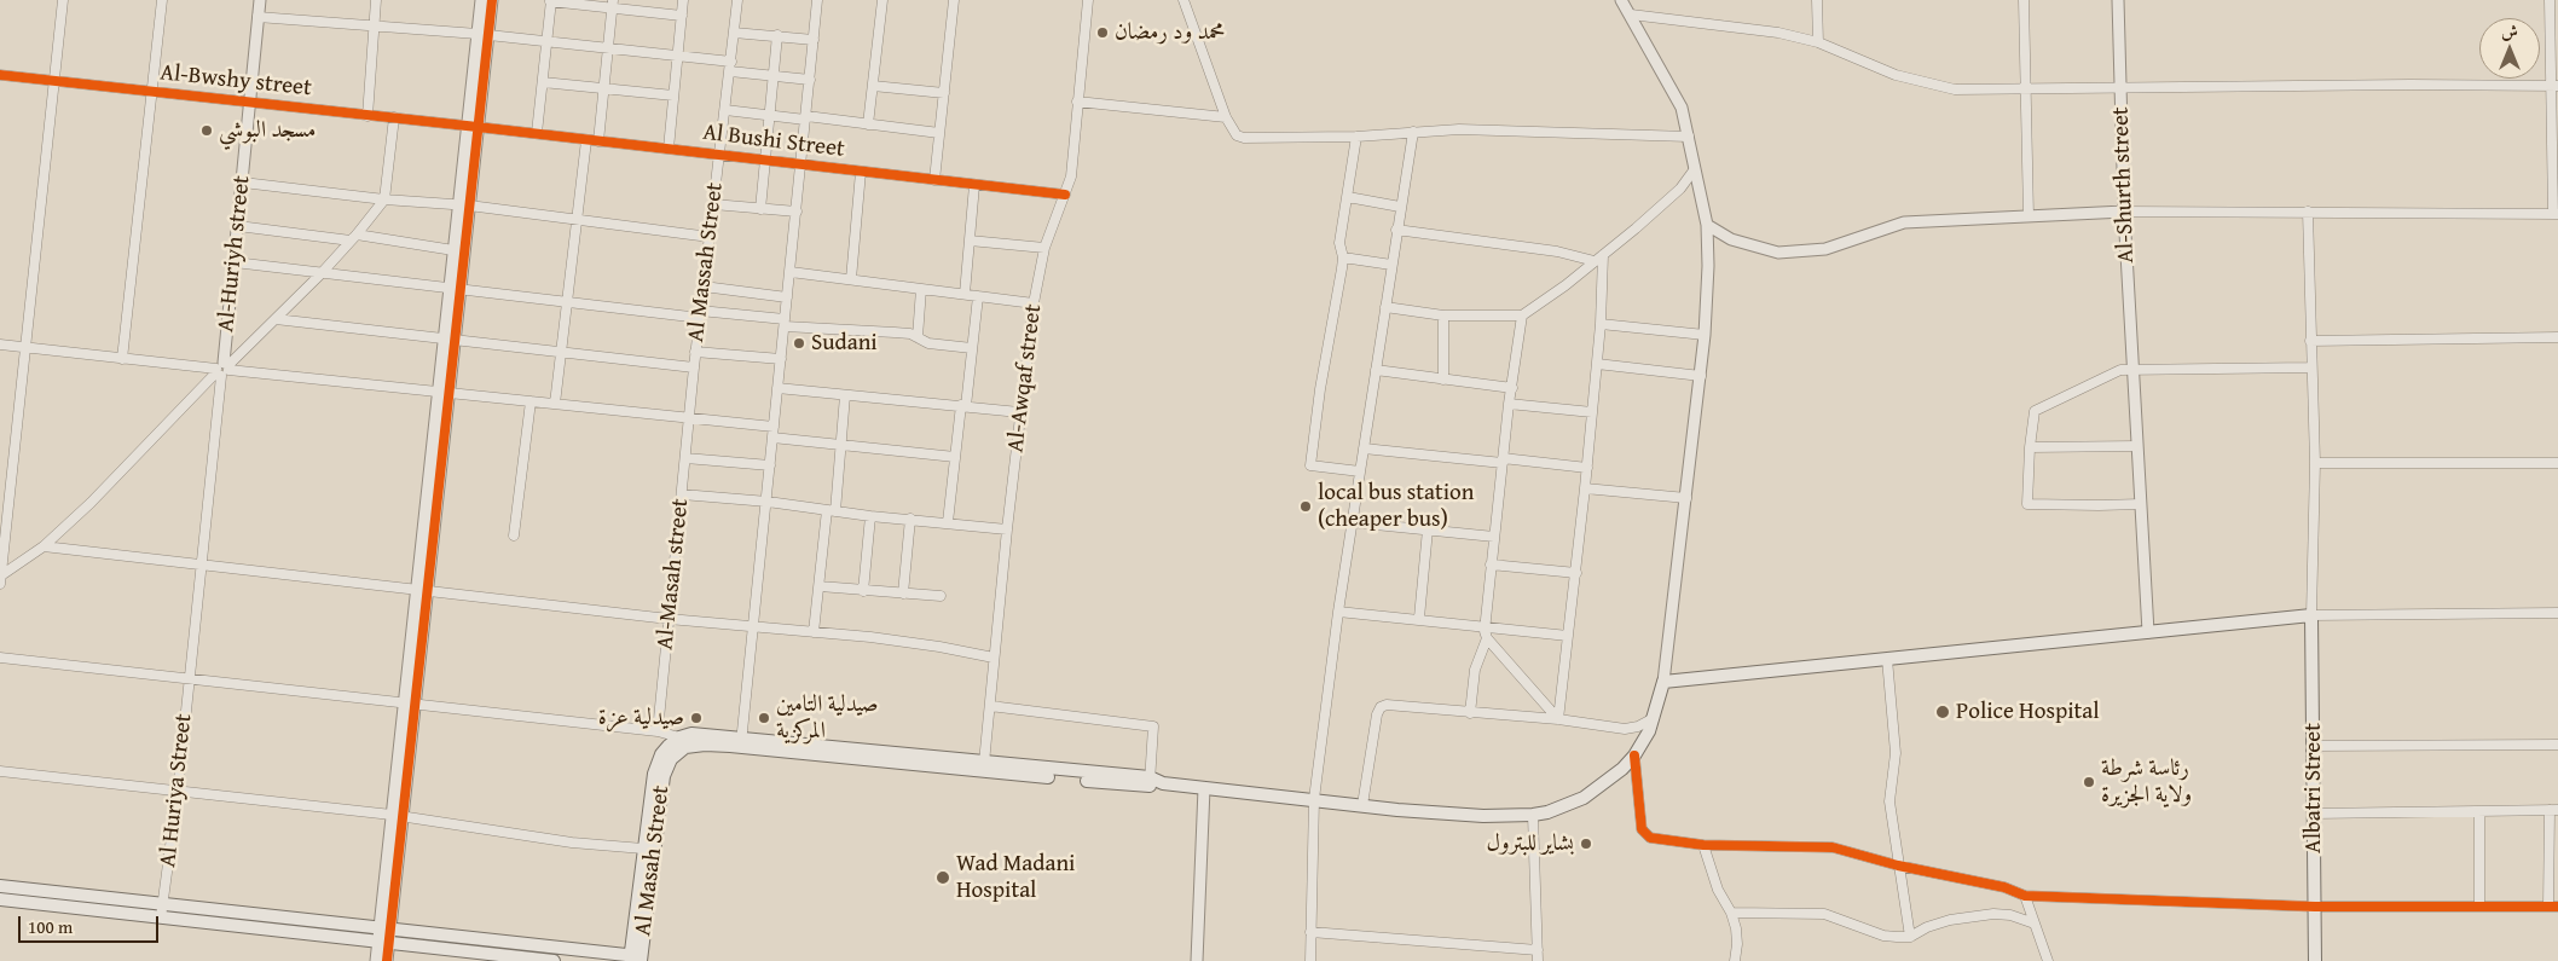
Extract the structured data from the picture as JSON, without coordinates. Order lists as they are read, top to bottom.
{
  "streets": {
    "main road": ["Albatri Street", "Al Masah Street"],
    "street": [
      "Al-Bwshy street",
      "Al Bushi Street",
      "Al-Shurth street",
      "Al-Huriyh street",
      "Al Massah Street",
      "Al-Awqaf street",
      "Al-Masah street",
      "Al Huriya Street"
    ]
  },
  "crossings": [
    ["Al-Bwshy street", "Al Bushi Street"],
    ["Al-Bwshy street", "Al-Huriyh street"],
    ["Al Bushi Street", "Al Massah Street"],
    ["Al Bushi Street", "Al-Awqaf street"],
    ["Al-Huriyh street", "Al Huriya Street"],
    ["Al Massah Street", "Al-Masah street"]
  ],
  "places": [
    "محمد ود رمضان",
    "مسجد البوشي",
    "Sudani",
    "local bus station (cheaper bus)",
    "Police Hospital",
    "صيدلية عزة",
    "صيدلية التامين المركزية",
    "رئاسة شرطة ولاية الجزيرة",
    "بشاير للبترول",
    "Wad Madani Hospital"
  ],
  "scale_bar": "100 m",
  "north": "top"
}
